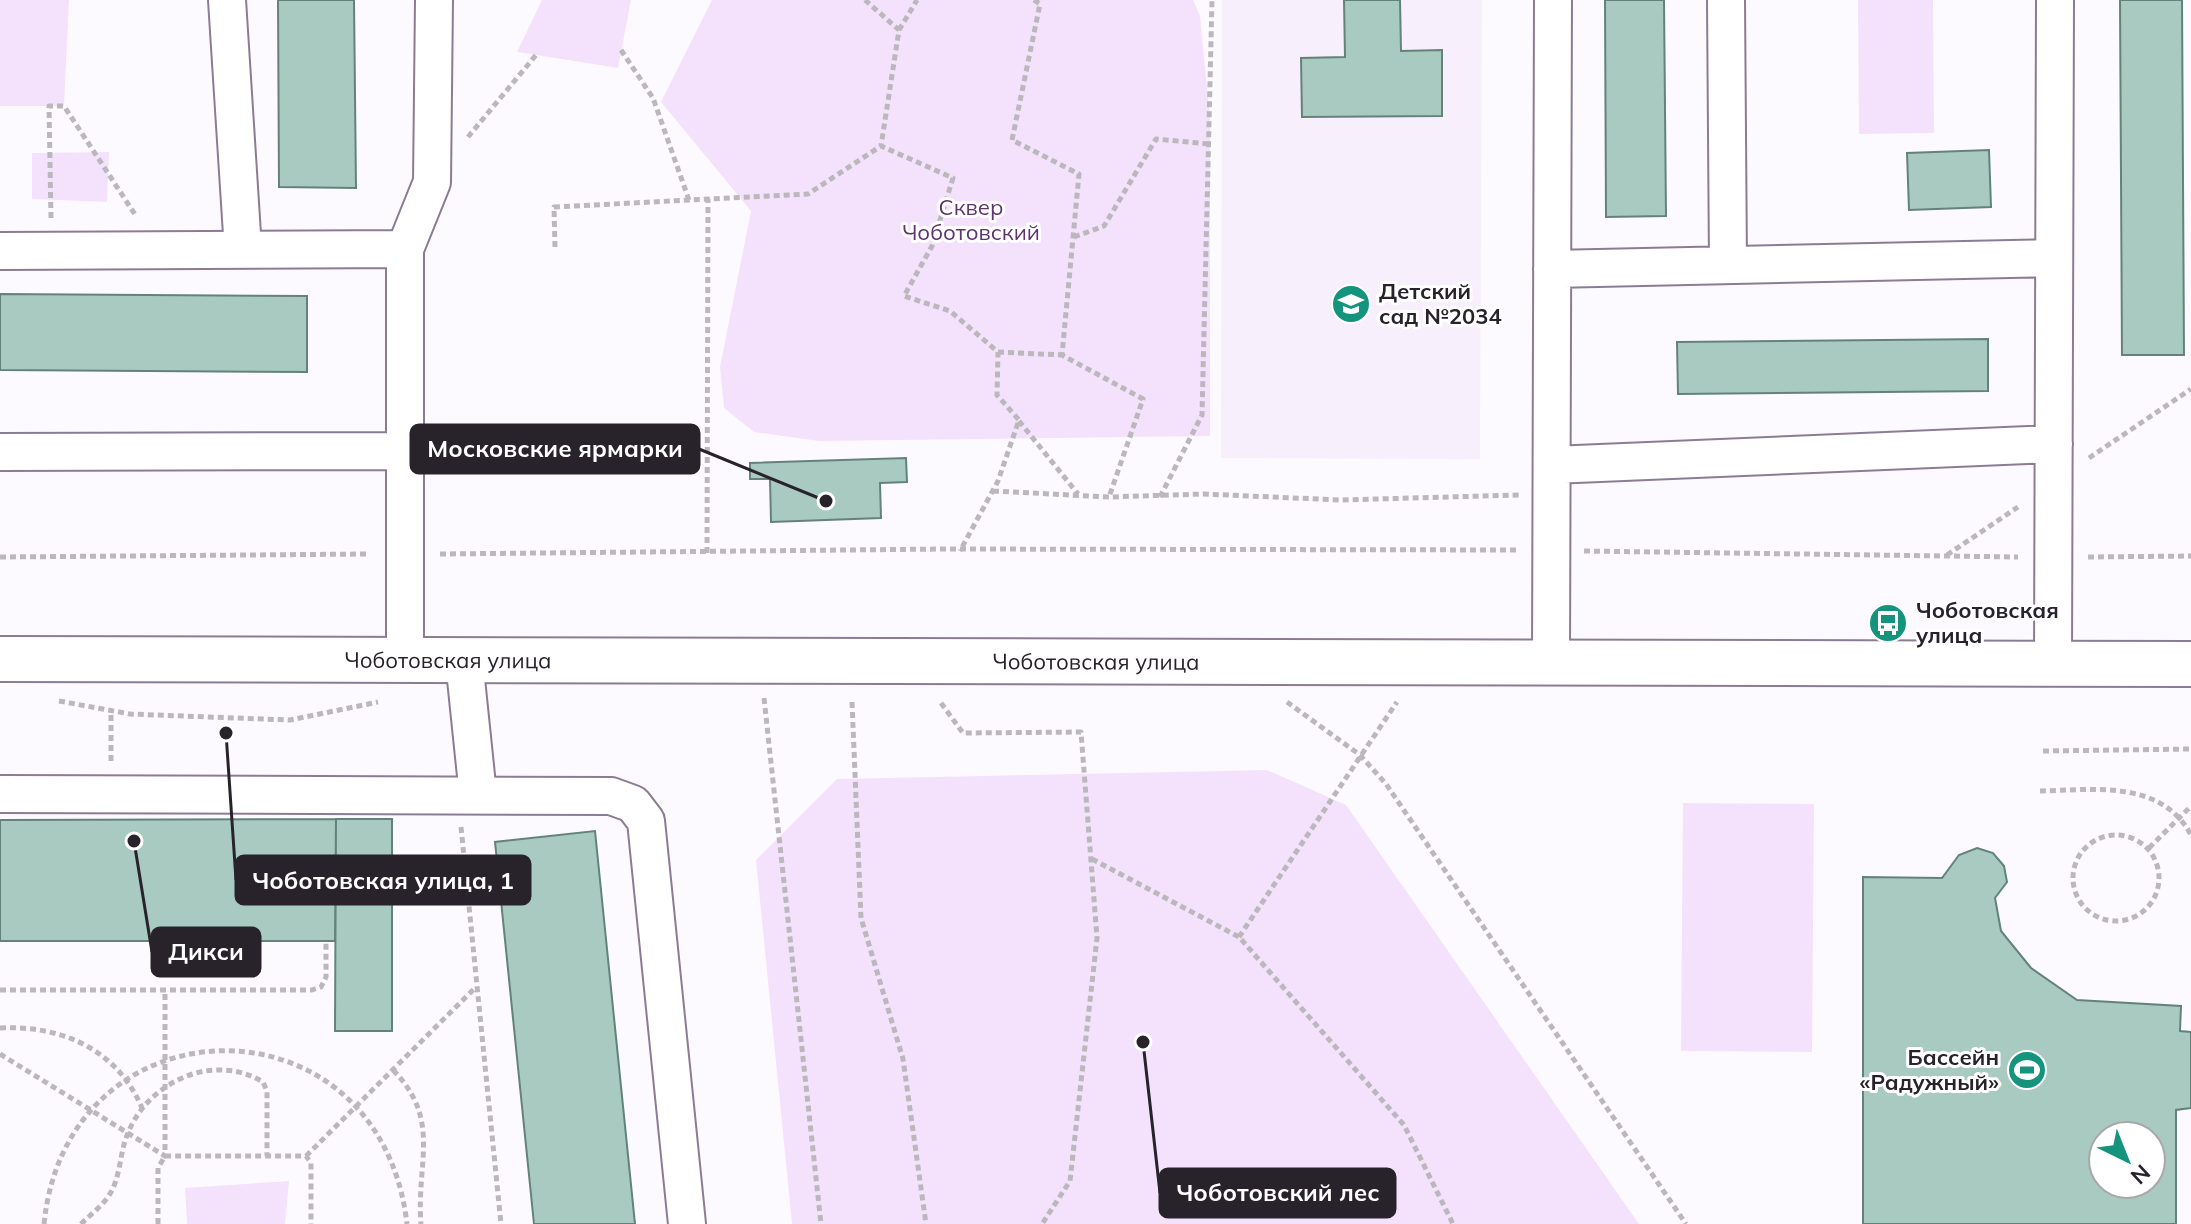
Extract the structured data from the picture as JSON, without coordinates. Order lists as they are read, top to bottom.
{
  "streets": {
    "main road": ["Чоботовская улица"]
  },
  "parks": ["Сквер Чоботовский"],
  "places": {
    "school or university": ["Детский сад №2034"],
    "other": [
      "Московские ярмарки",
      "Чоботовская улица, 1",
      "Дикси",
      "Чоботовский лес"
    ],
    "bus stop": ["Чоботовская улица"],
    "sports": ["Бассейн «Радужный»"]
  },
  "north": "bottom right"
}
